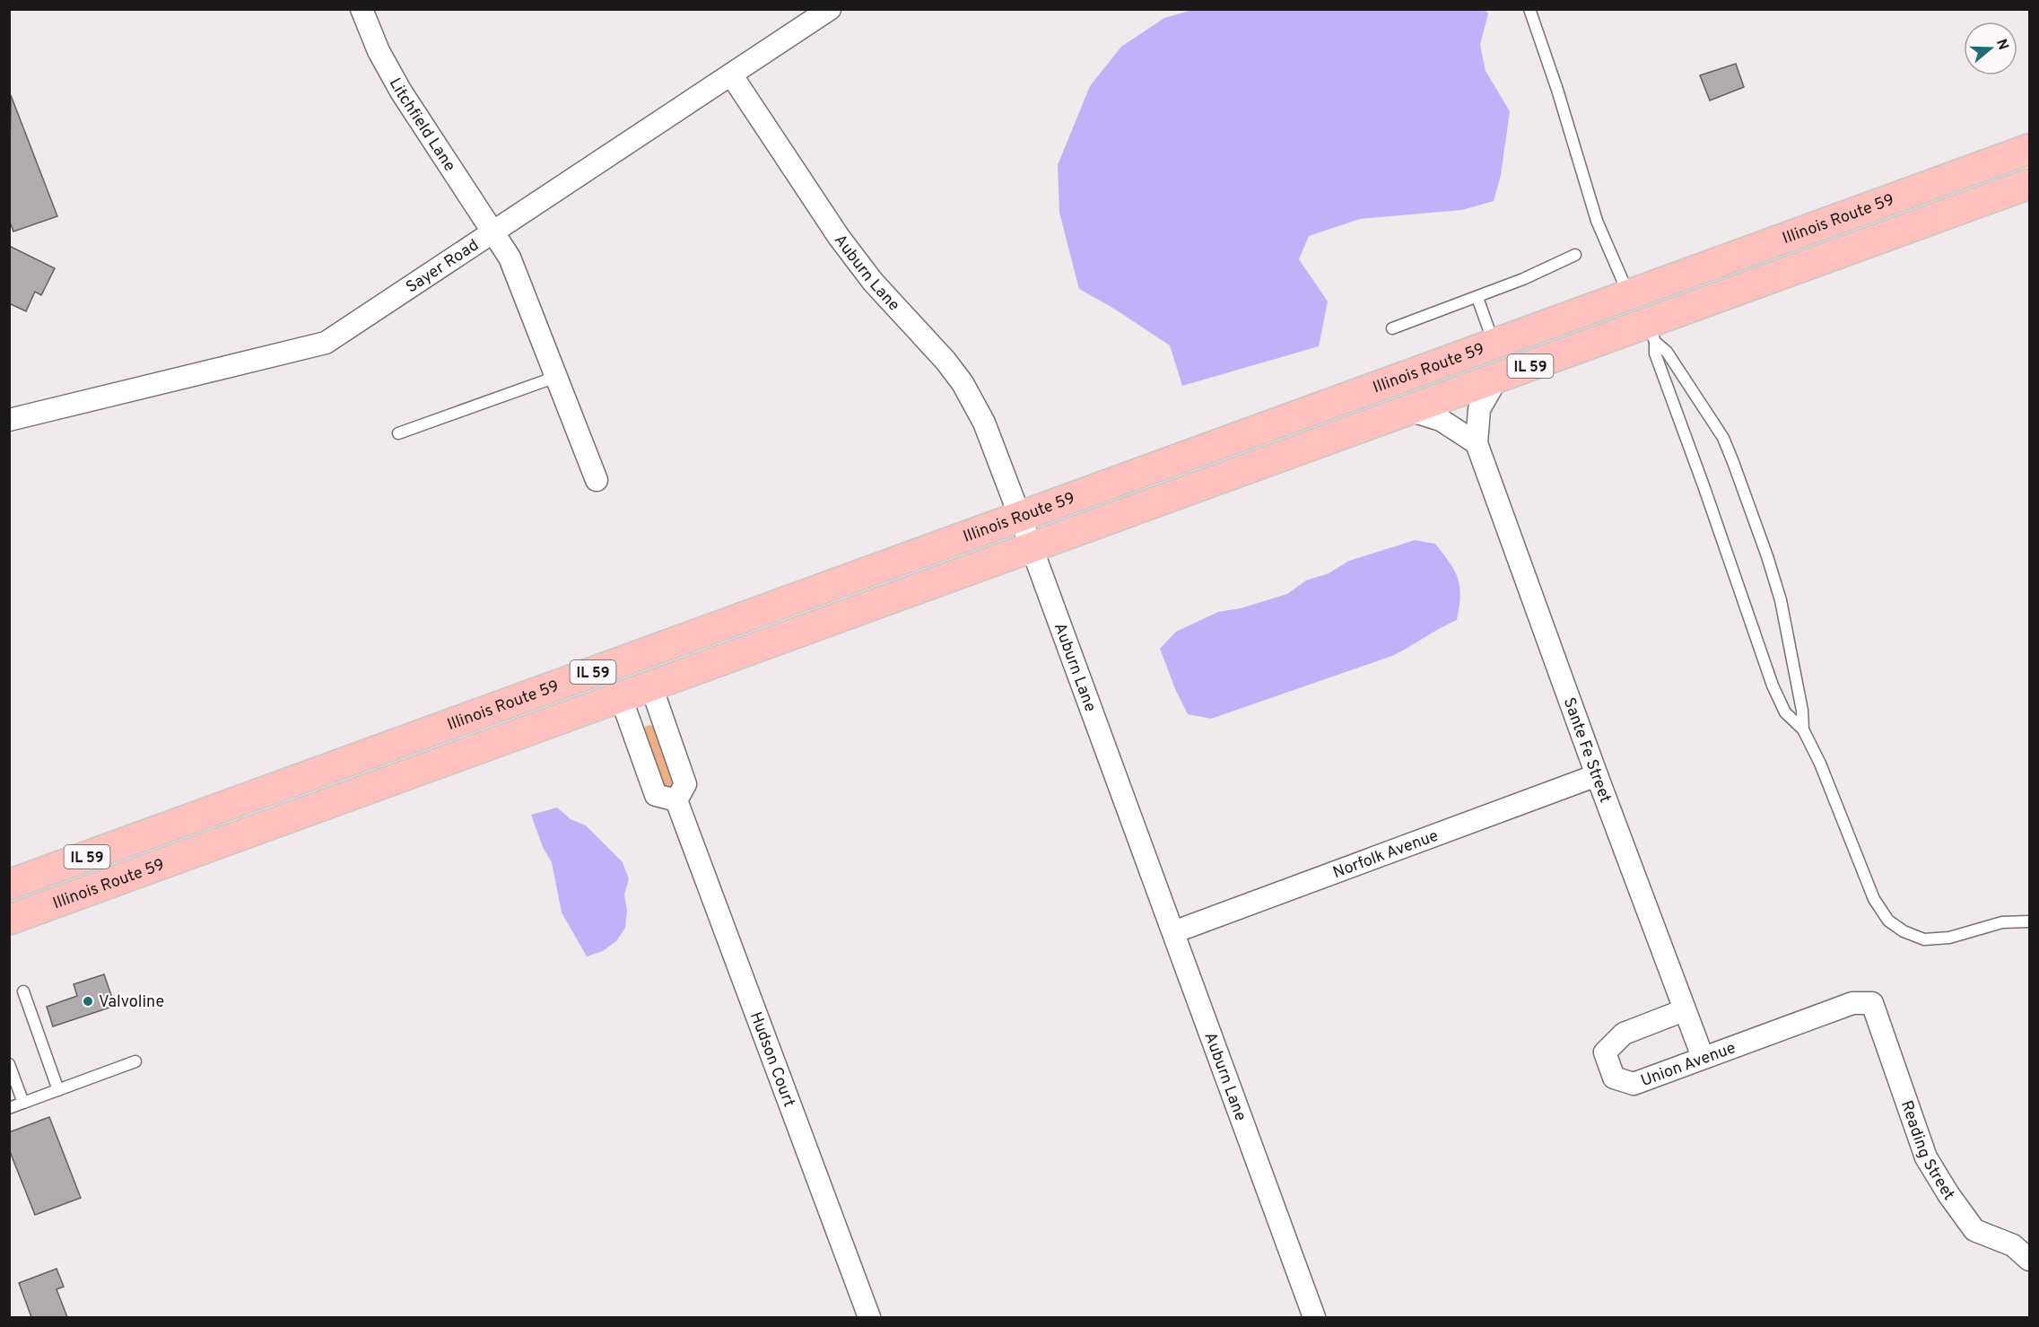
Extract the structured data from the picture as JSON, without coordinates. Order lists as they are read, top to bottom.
{
  "streets": {
    "main road": ["Illinois Route 59", "IL 59"],
    "street": [
      "Litchfield Lane",
      "Sayer Road",
      "Auburn Lane",
      "Sante Fe Street",
      "Norfolk Avenue",
      "Hudson Court",
      "Union Avenue",
      "Reading Street"
    ]
  },
  "crossings": [
    ["Litchfield Lane", "Sayer Road"],
    ["Illinois Route 59", "Auburn Lane"],
    ["Illinois Route 59", "Sante Fe Street"],
    ["Sayer Road", "Auburn Lane"],
    ["Auburn Lane", "Norfolk Avenue"],
    ["Sante Fe Street", "Norfolk Avenue"],
    ["Sante Fe Street", "Union Avenue"],
    ["Union Avenue", "Reading Street"]
  ],
  "places": ["Valvoline"],
  "north": "right"
}
